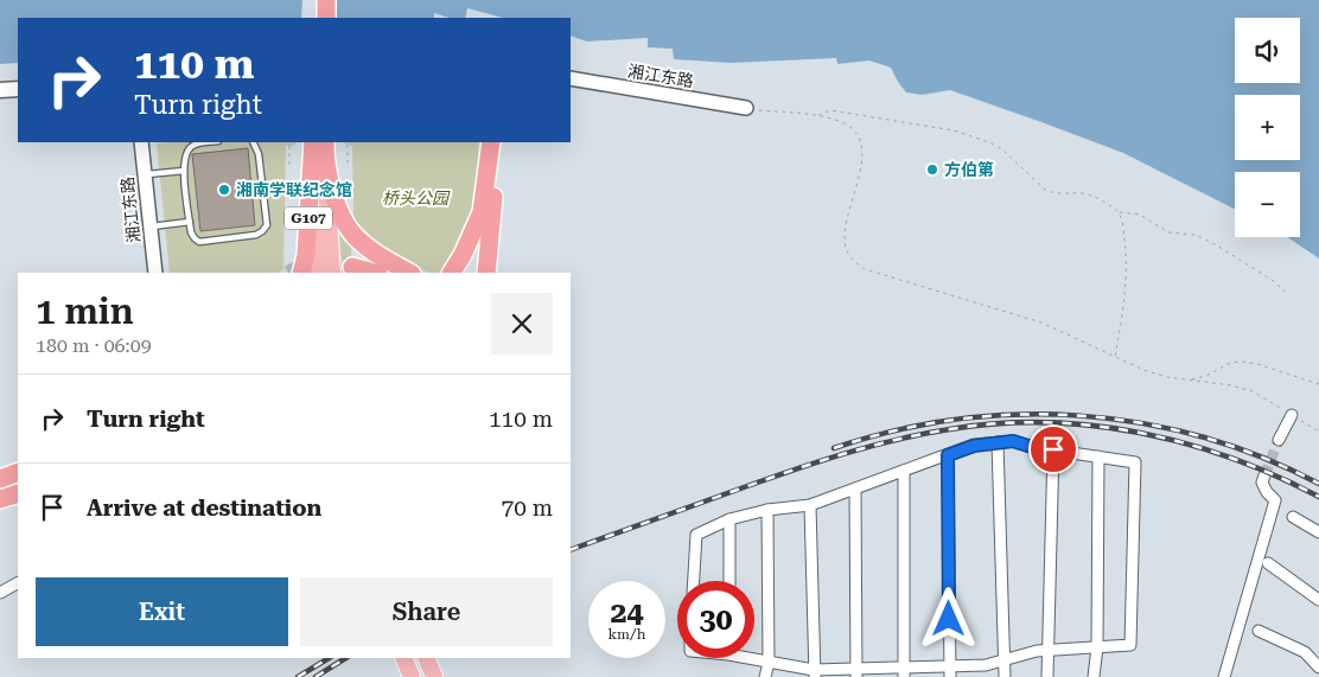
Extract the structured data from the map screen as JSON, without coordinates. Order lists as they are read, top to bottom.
{
  "streets": {
    "highway": ["G107"],
    "street": ["湘江东路"]
  },
  "parks": ["桥头公园"],
  "places": ["方伯第", "湘南学联纪念馆"],
  "page": {
    "map_buttons": ["+", "−"],
    "turn": ["110 m", "Turn right"],
    "heading": ["1 min", "180 m · 06:09"],
    "list": [
      {
        "name": "Turn right",
        "value": "110 m"
      },
      {
        "name": "Arrive at destination",
        "value": "70 m"
      }
    ],
    "buttons": ["Exit", "Share"],
    "speed": "24 km/h",
    "limit": "30"
  }
}
